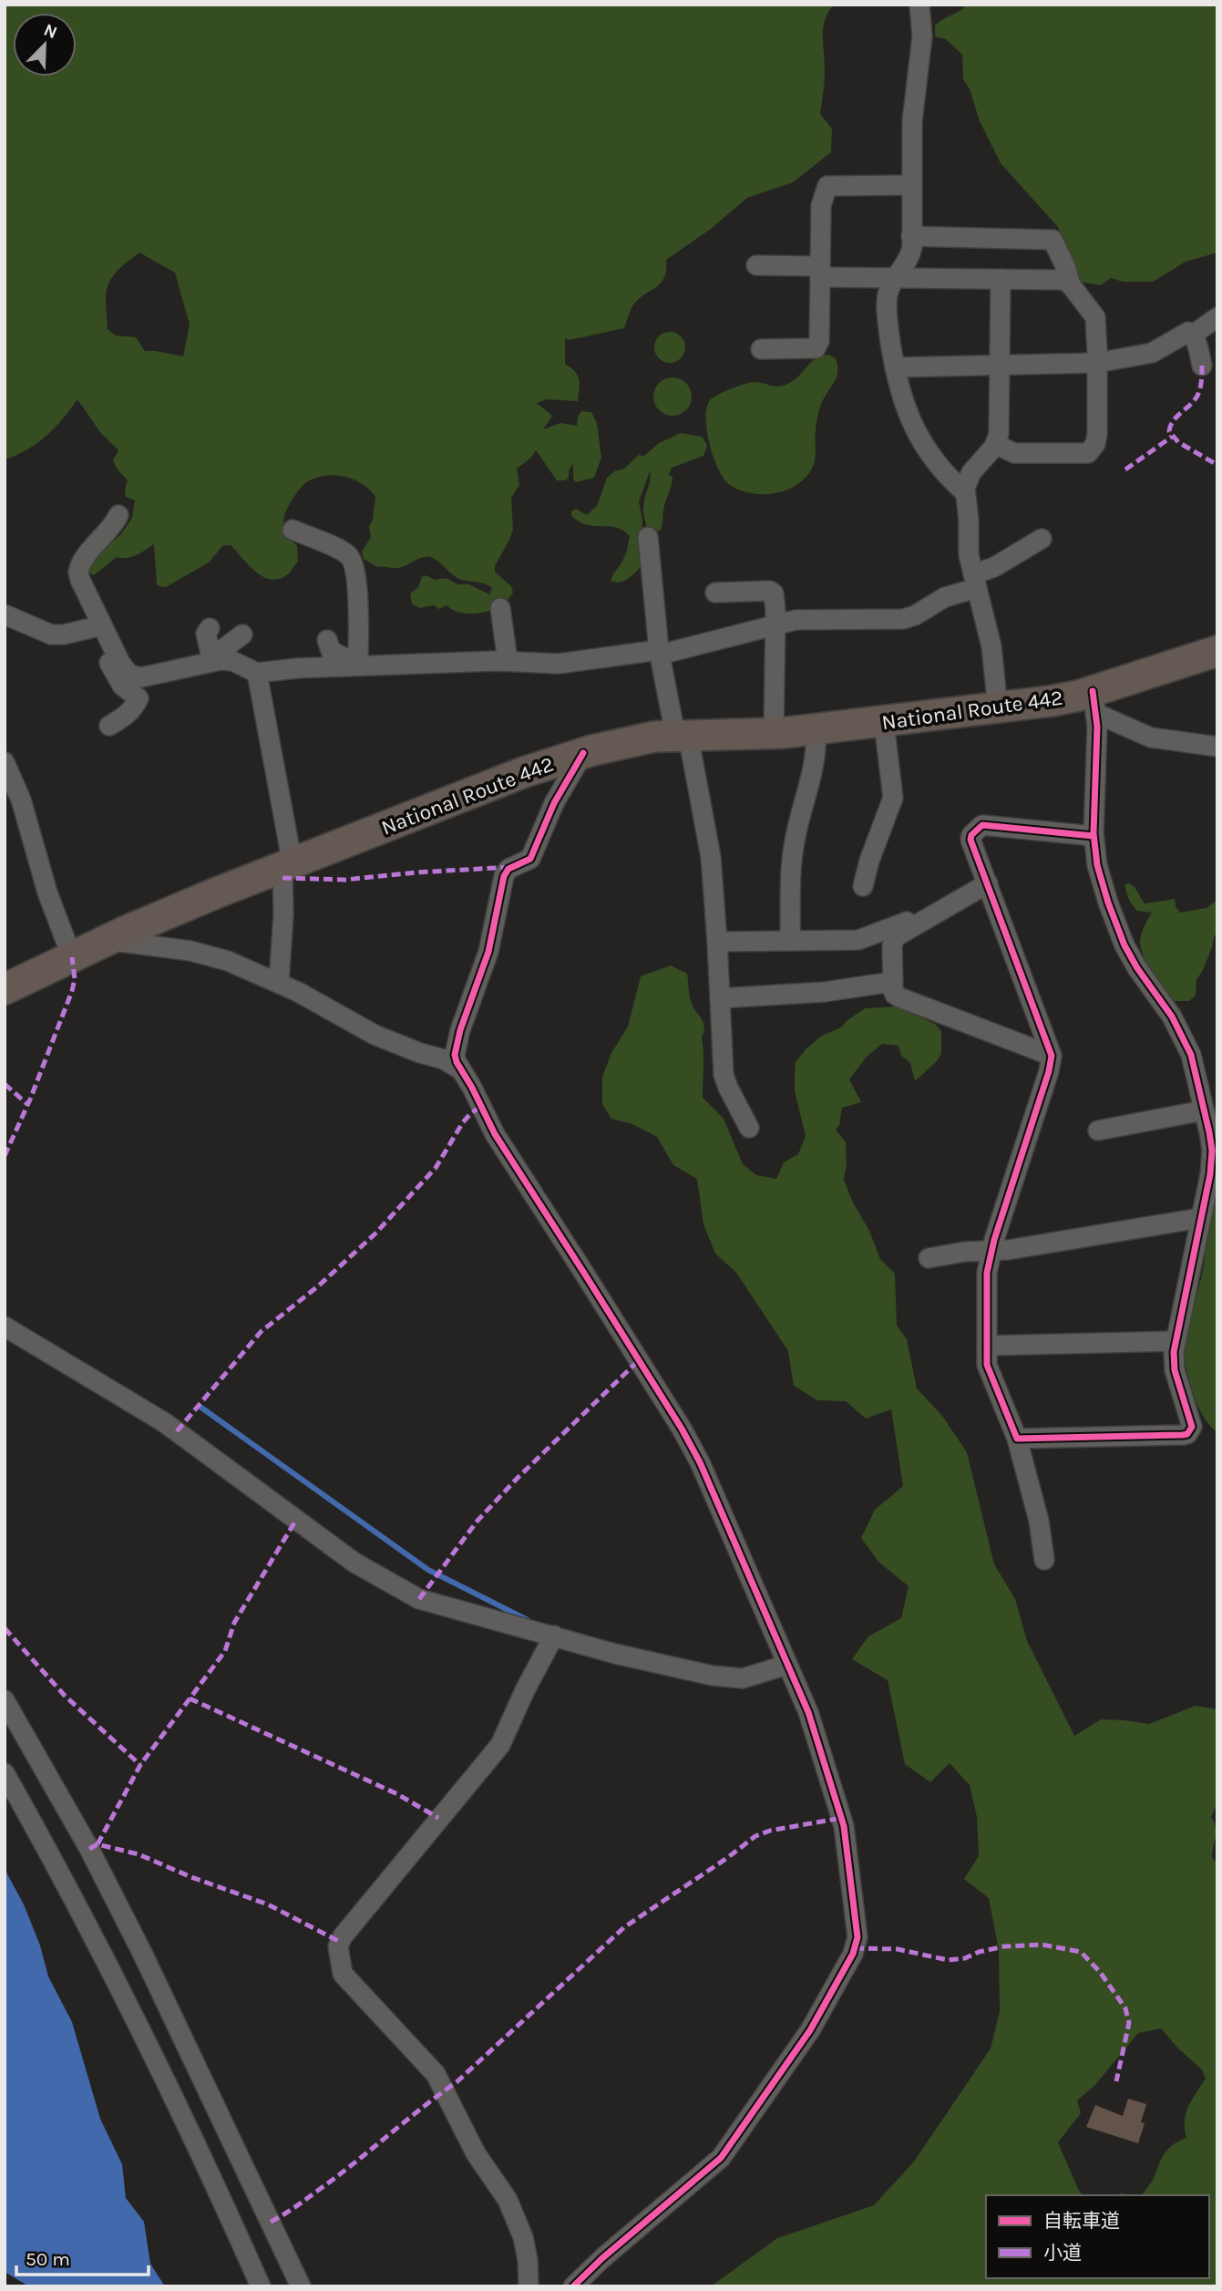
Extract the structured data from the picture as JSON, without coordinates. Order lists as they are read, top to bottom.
{
  "streets": {
    "highway": ["National Route 442"]
  },
  "legend": ["自転車道", "小道"],
  "scale_bar": "50 m",
  "north": "top right"
}
